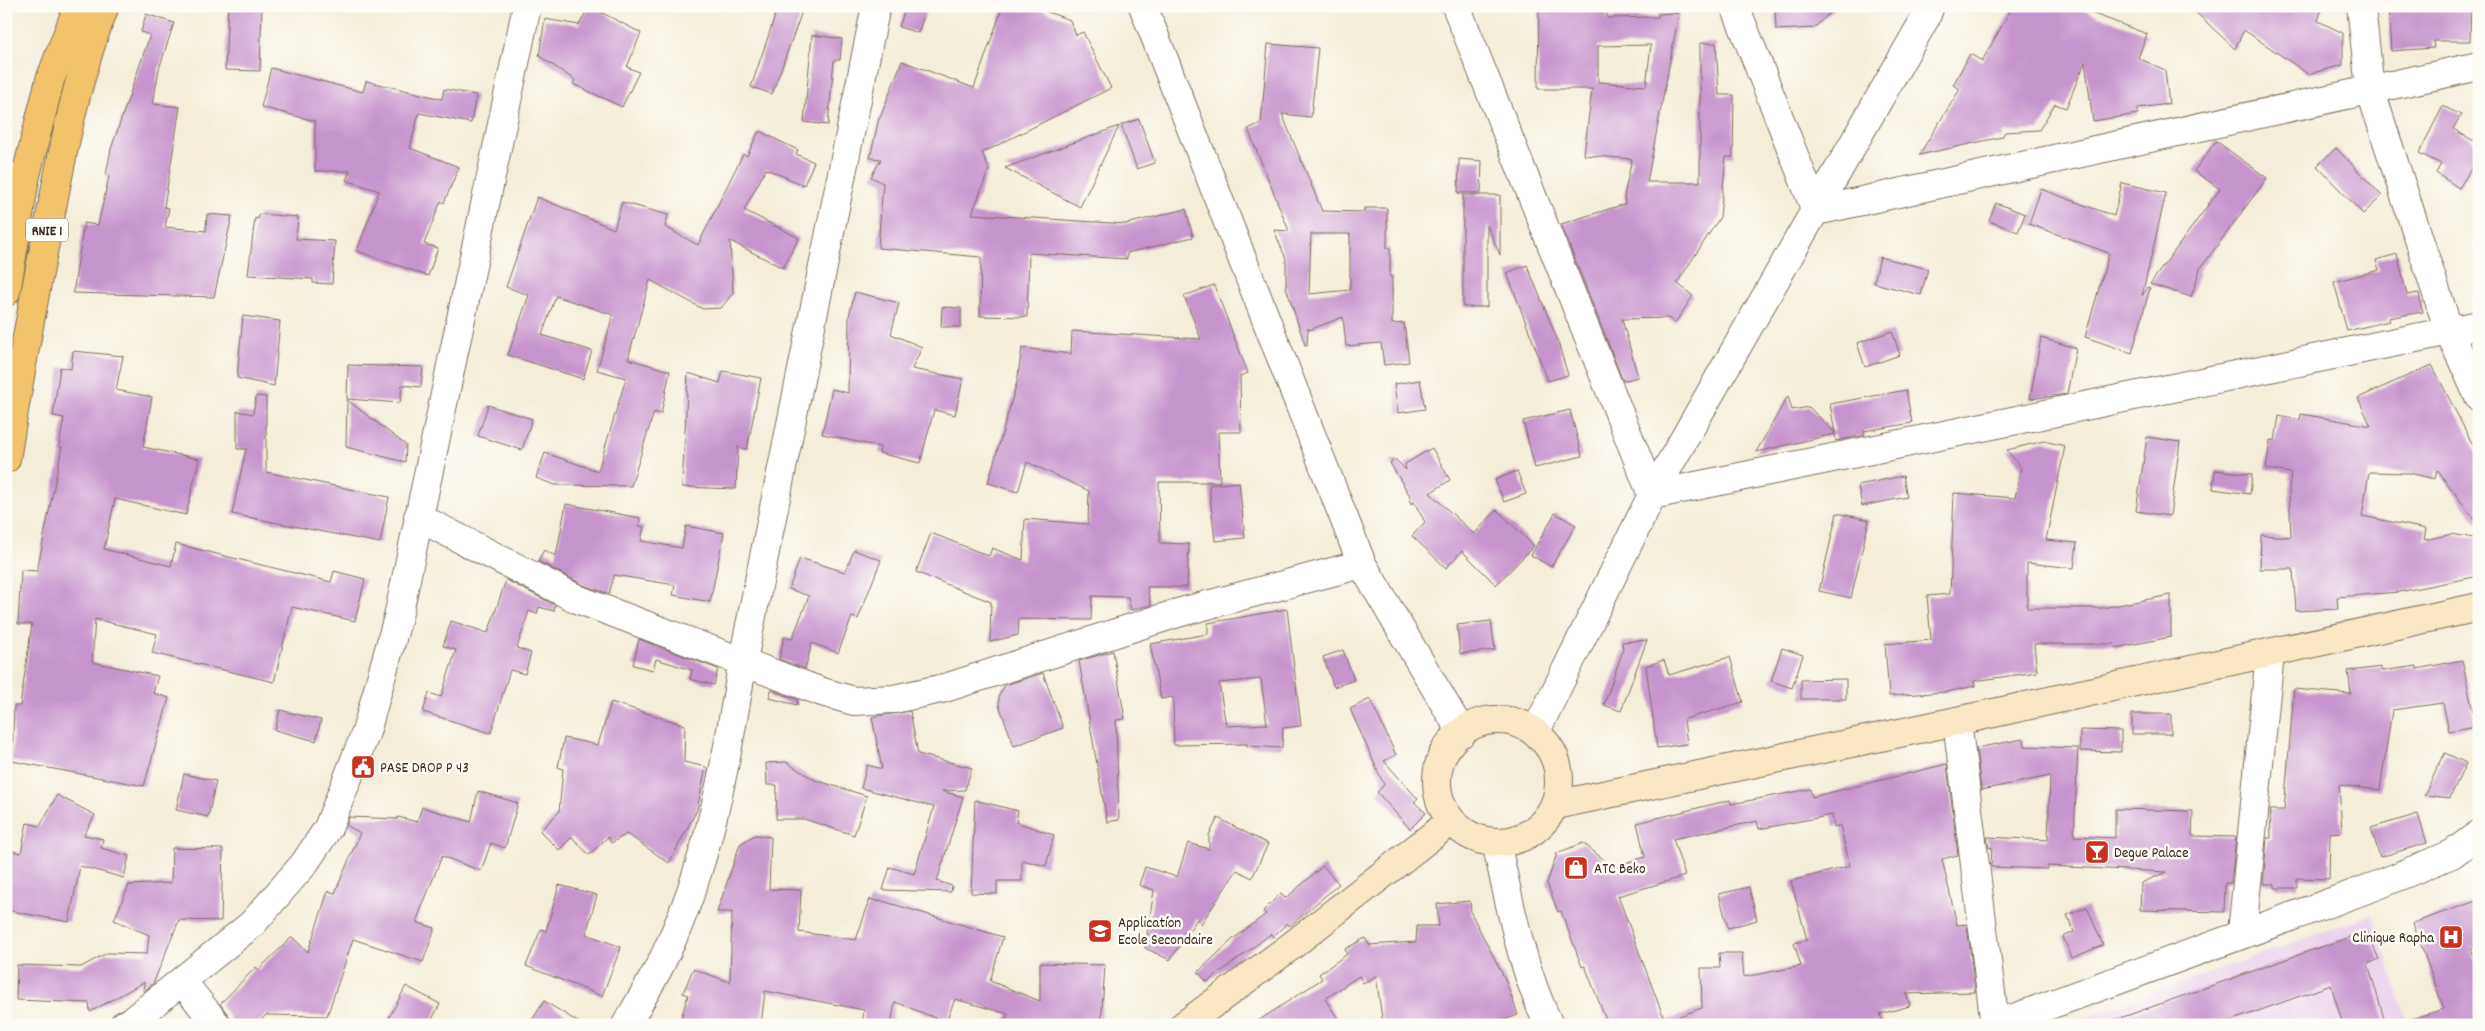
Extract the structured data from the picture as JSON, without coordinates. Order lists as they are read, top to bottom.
{
  "streets": {
    "highway": ["RNIE 1"]
  },
  "places": {
    "public building": ["PASE DROP P 43"],
    "bar": ["Degue Palace"],
    "shop": ["ATC Beko"],
    "school or university": ["Applicatíon Ecole Secondaire"],
    "hospital": ["Clinique Rapha"]
  }
}
